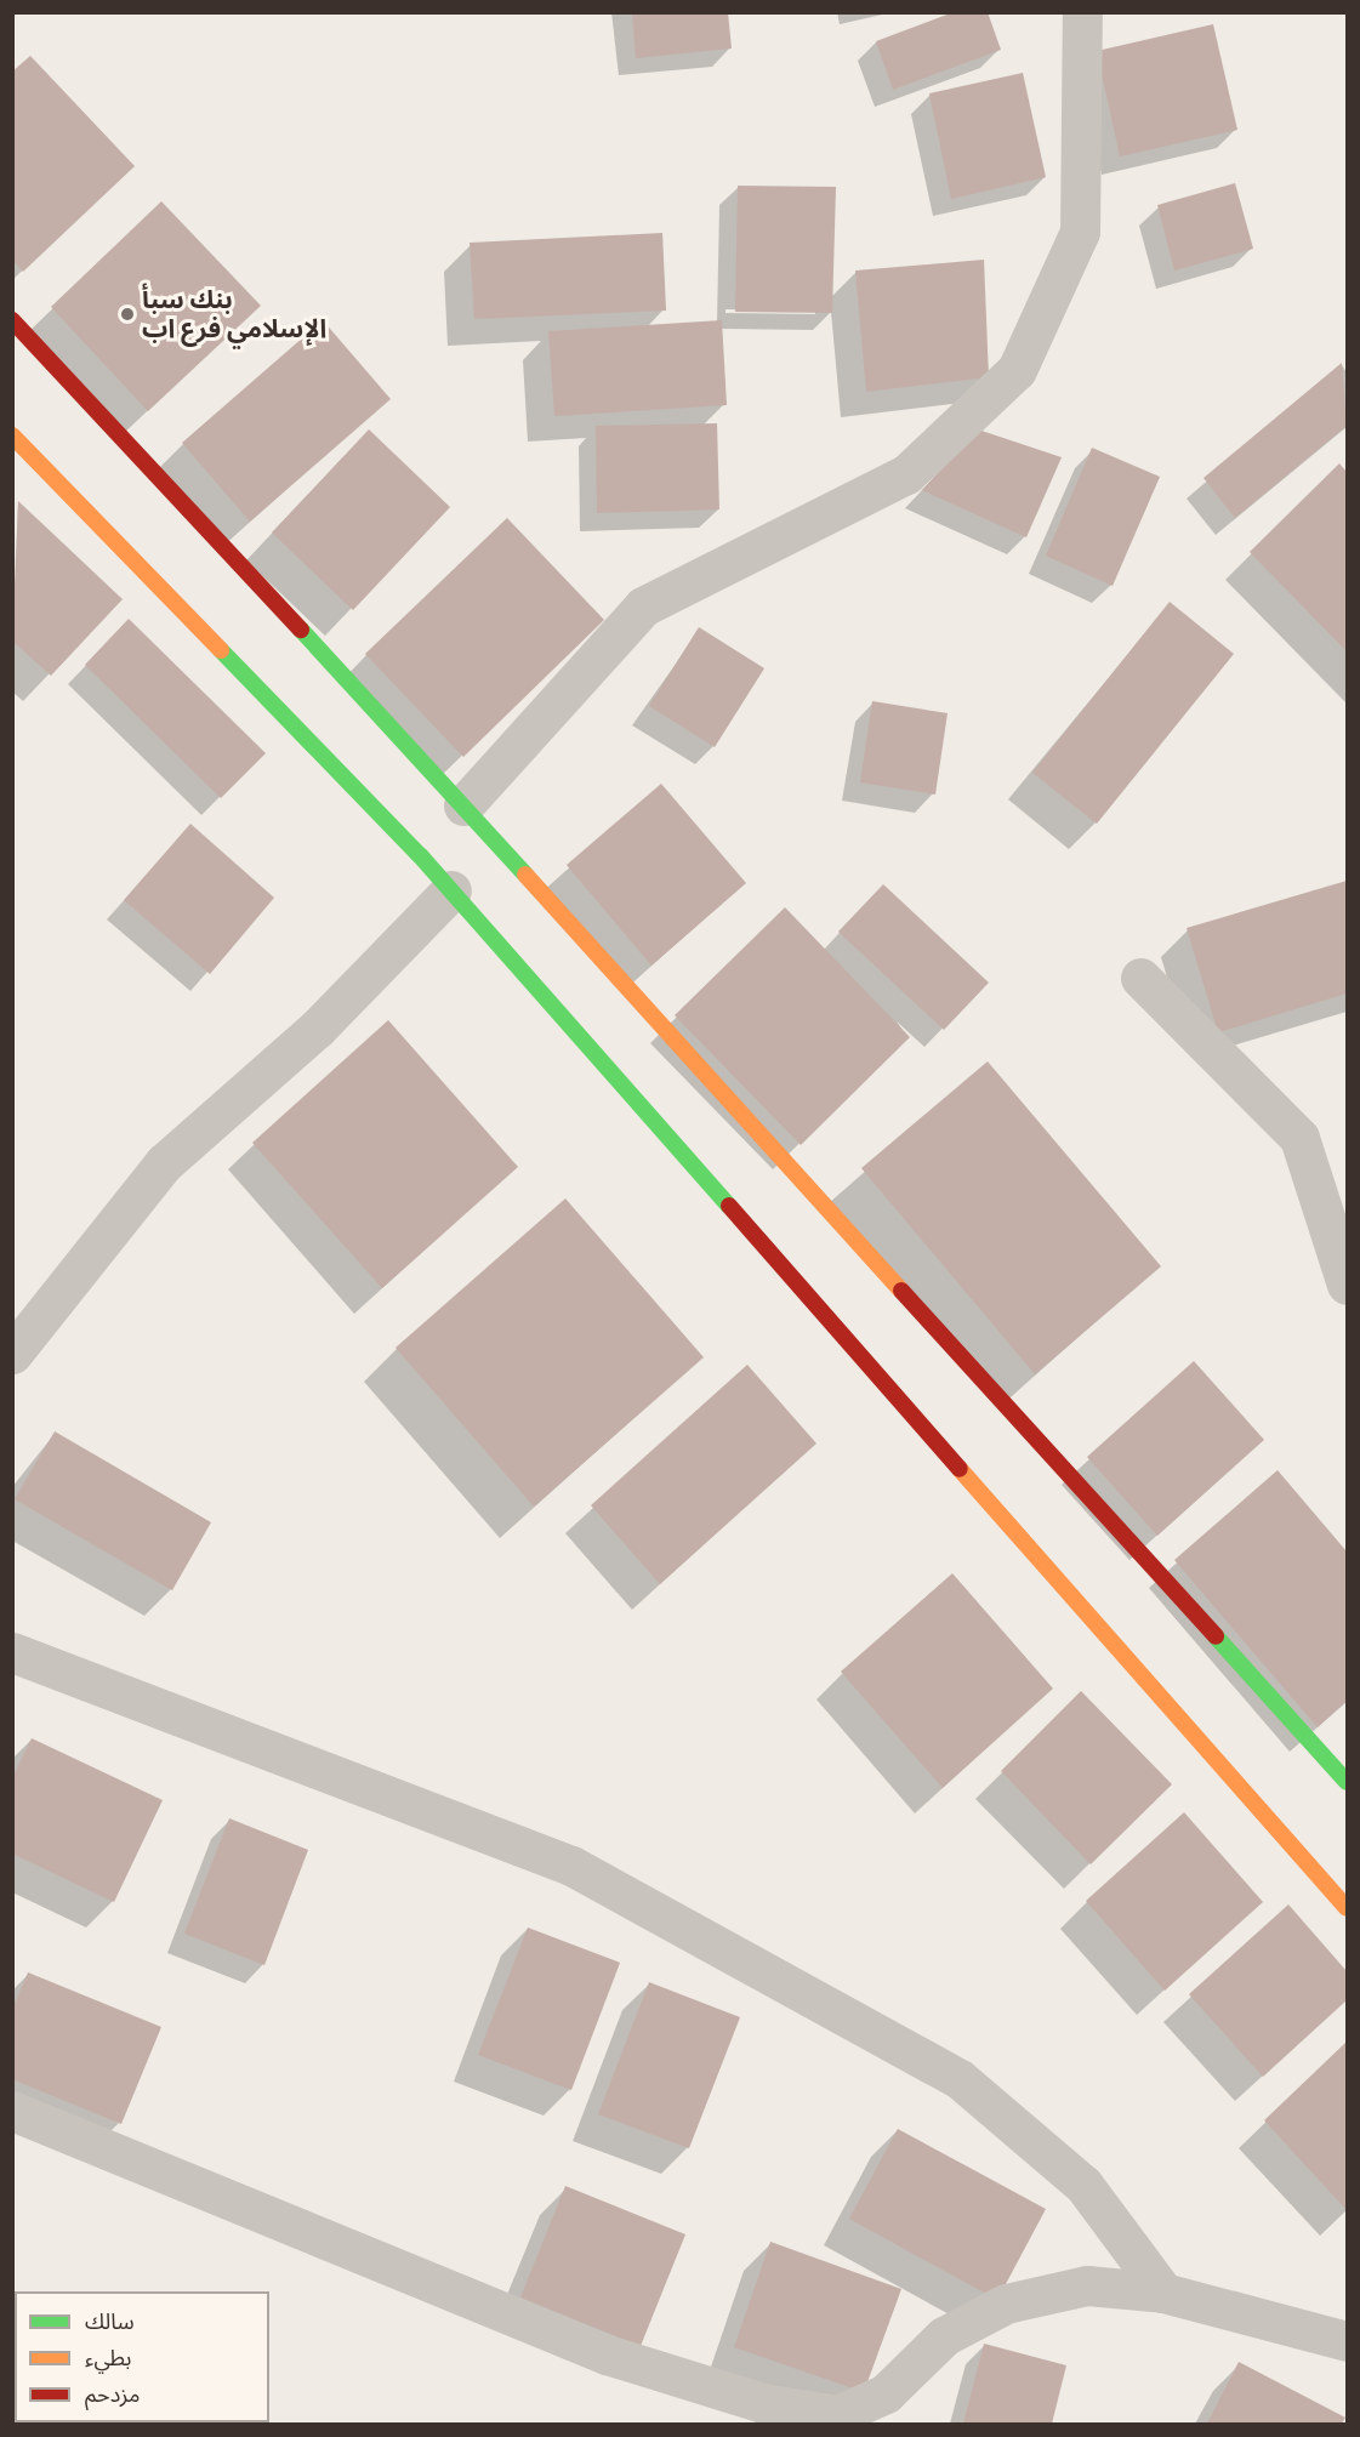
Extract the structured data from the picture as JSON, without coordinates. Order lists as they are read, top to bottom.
{
  "places": ["بنك سبأ الإسلامي فرع اب"],
  "legend": ["سالك", "بطيء", "مزدحم"]
}
